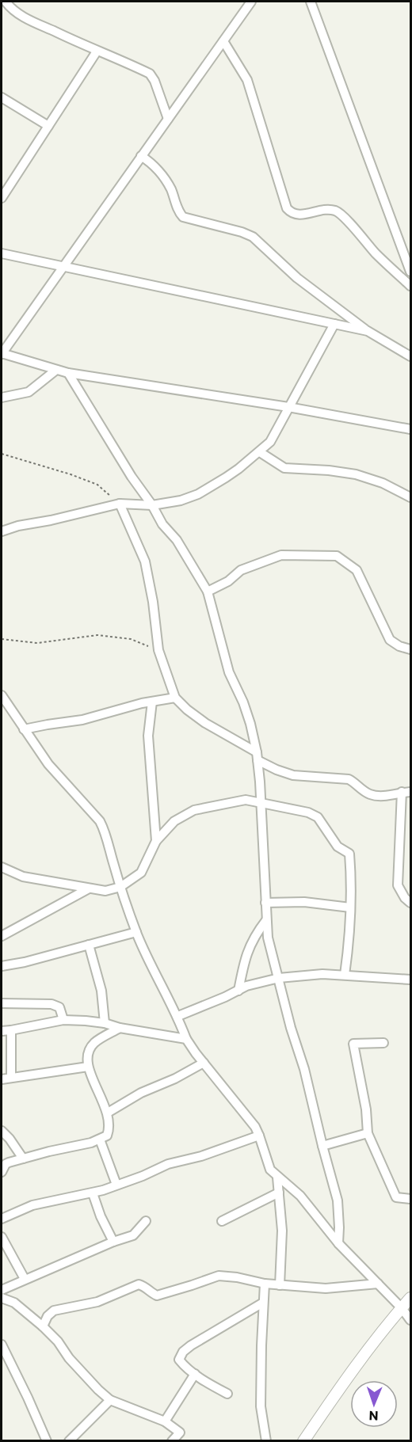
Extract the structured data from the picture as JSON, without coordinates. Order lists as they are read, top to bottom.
{
  "north": "bottom"
}
